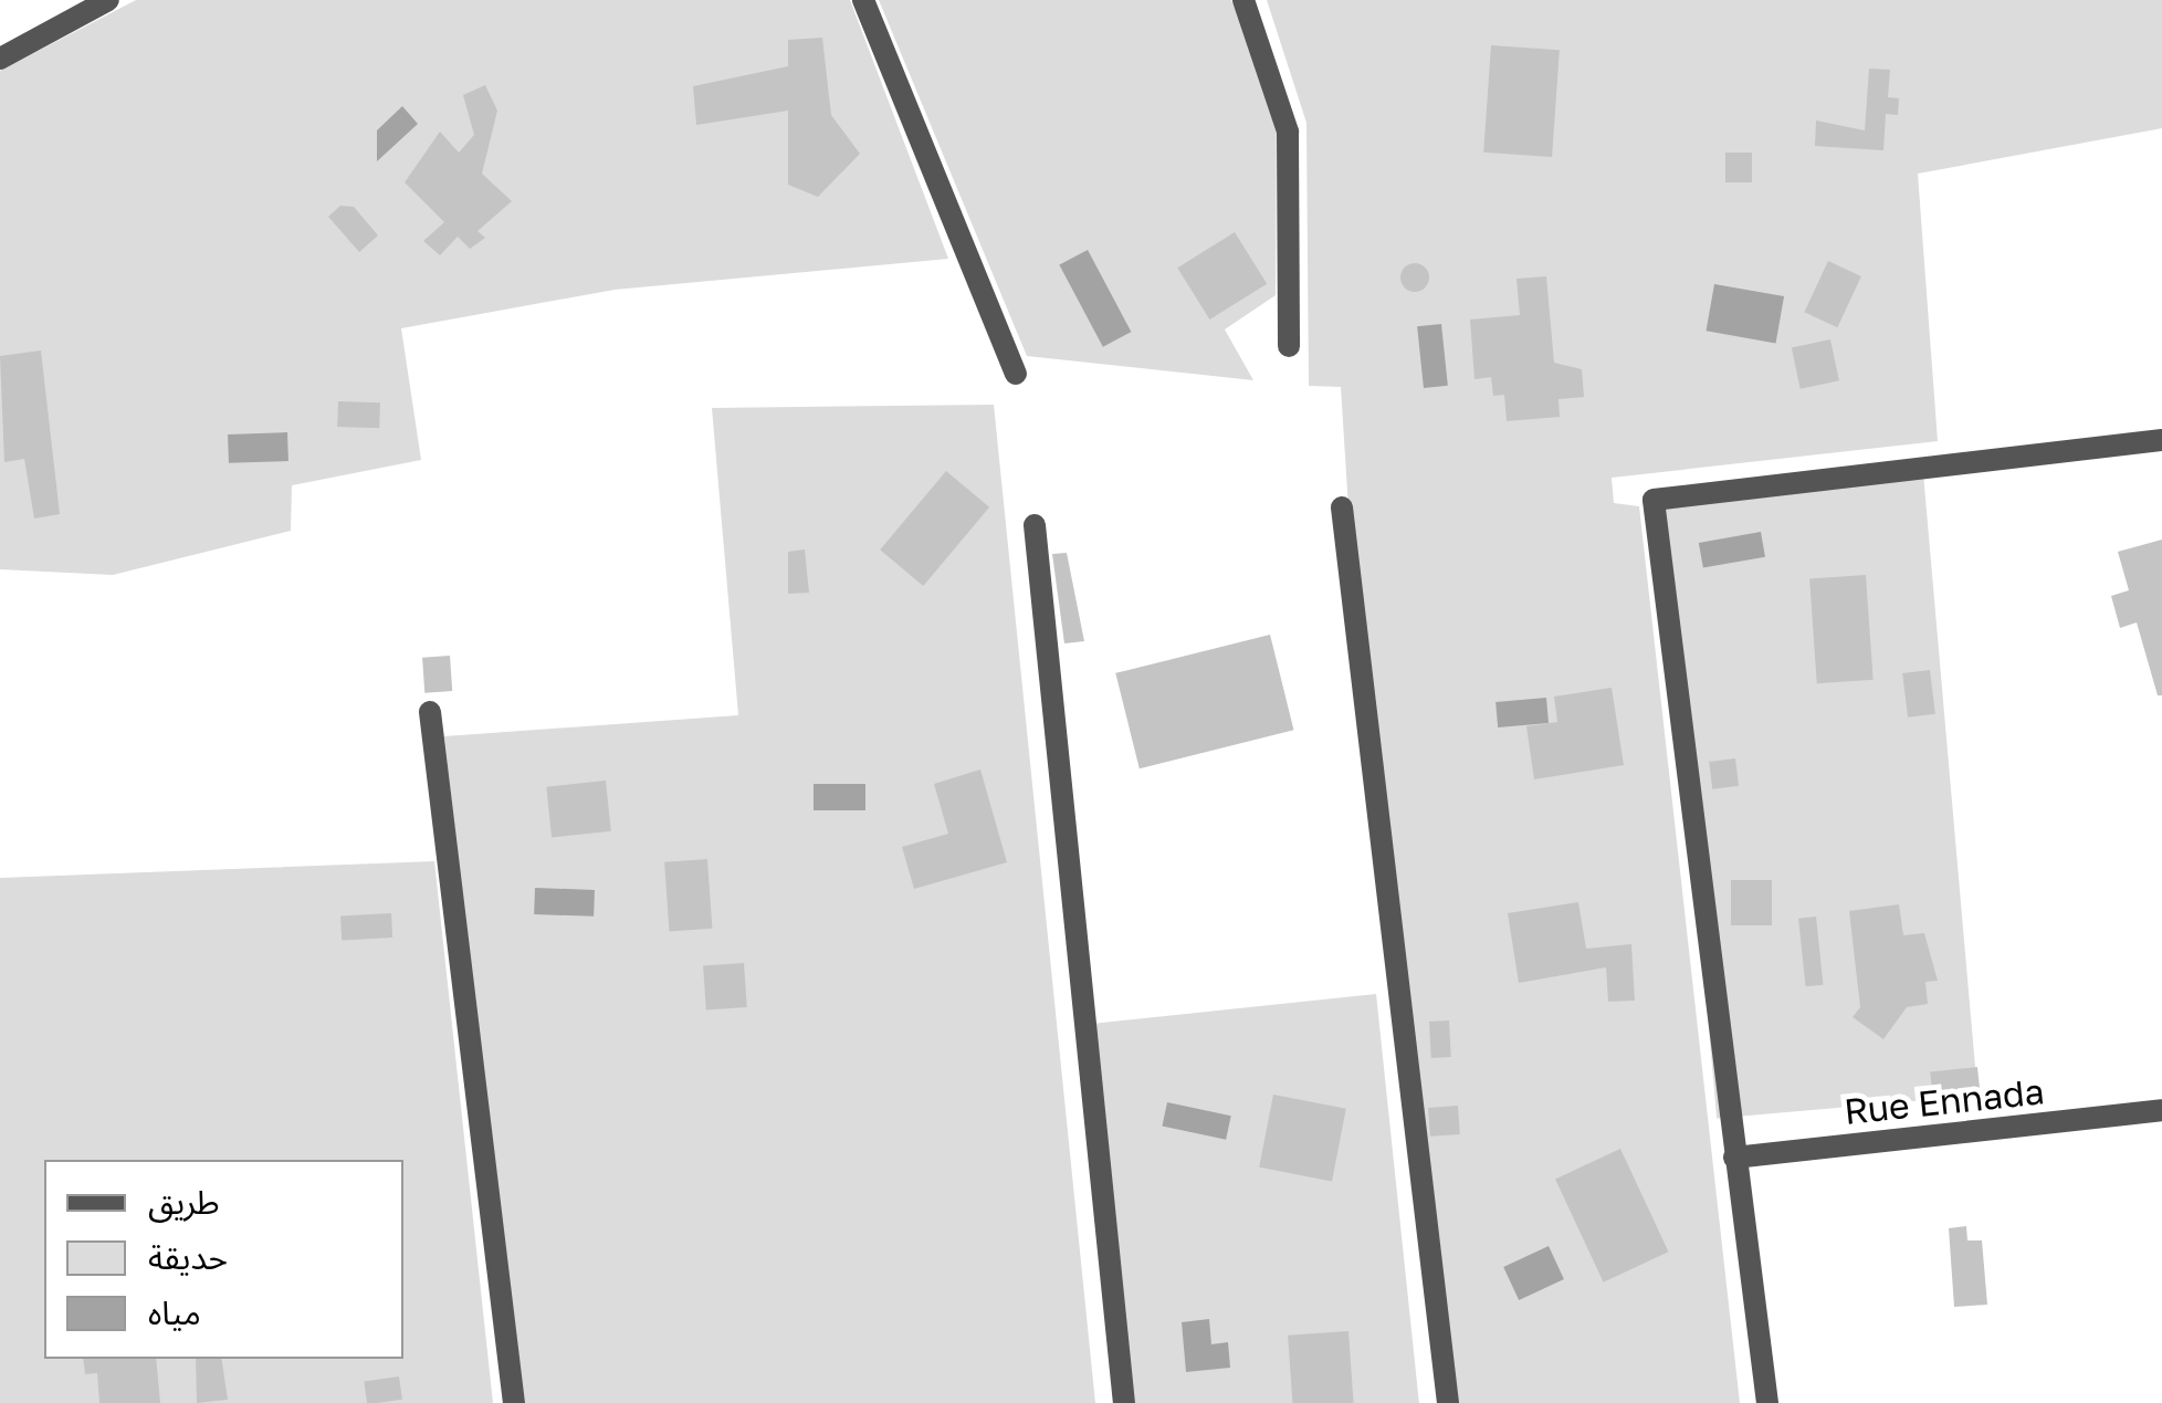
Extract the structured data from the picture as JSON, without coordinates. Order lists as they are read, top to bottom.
{
  "streets": {
    "street": ["Rue Ennada"]
  },
  "legend": ["طريق", "حديقة", "مياه"]
}
